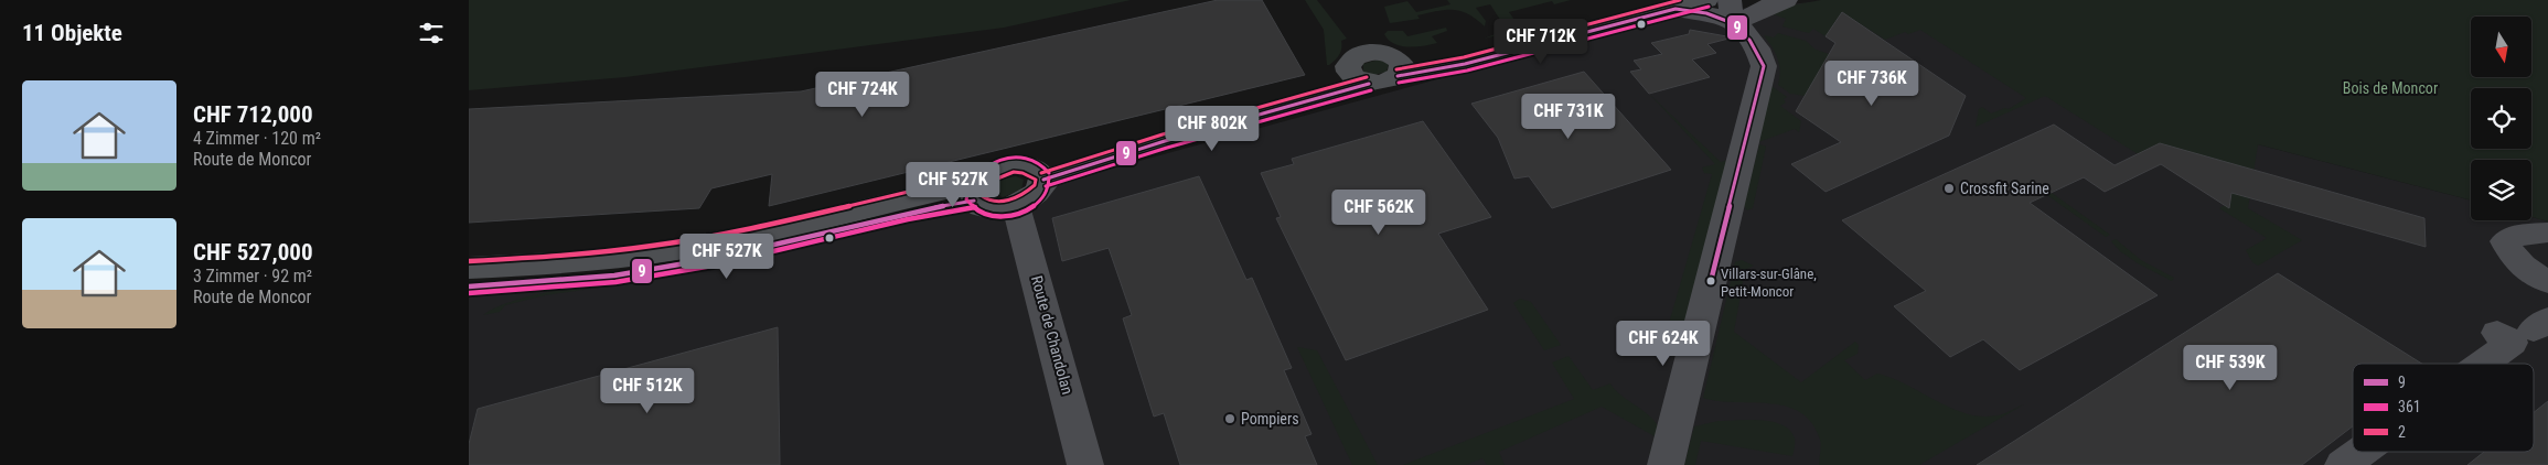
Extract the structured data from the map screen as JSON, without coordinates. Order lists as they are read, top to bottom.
{
  "streets": {
    "street": ["Route de Chandolan"]
  },
  "parks": ["Bois de Moncor"],
  "places": ["Crossfit Sarine", "Villars-sur-Glâne, Petit-Moncor", "Pompiers"],
  "lines": ["transit line 2", "transit line 361", "transit line 9"],
  "legend": ["9", "361", "2"],
  "north": "bottom",
  "page": {
    "heading": "11 Objekte",
    "price": [
      "CHF 712K",
      "CHF 736K",
      "CHF 724K",
      "CHF 731K",
      "CHF 802K",
      "CHF 527K",
      "CHF 562K",
      "CHF 527K",
      "CHF 624K",
      "CHF 539K",
      "CHF 512K"
    ],
    "list": [
      {
        "name": "CHF 712,000",
        "note": "4 Zimmer · 120 m² · Route de Moncor"
      },
      {
        "name": "CHF 527,000",
        "note": "3 Zimmer · 92 m² · Route de Moncor"
      }
    ]
  }
}
